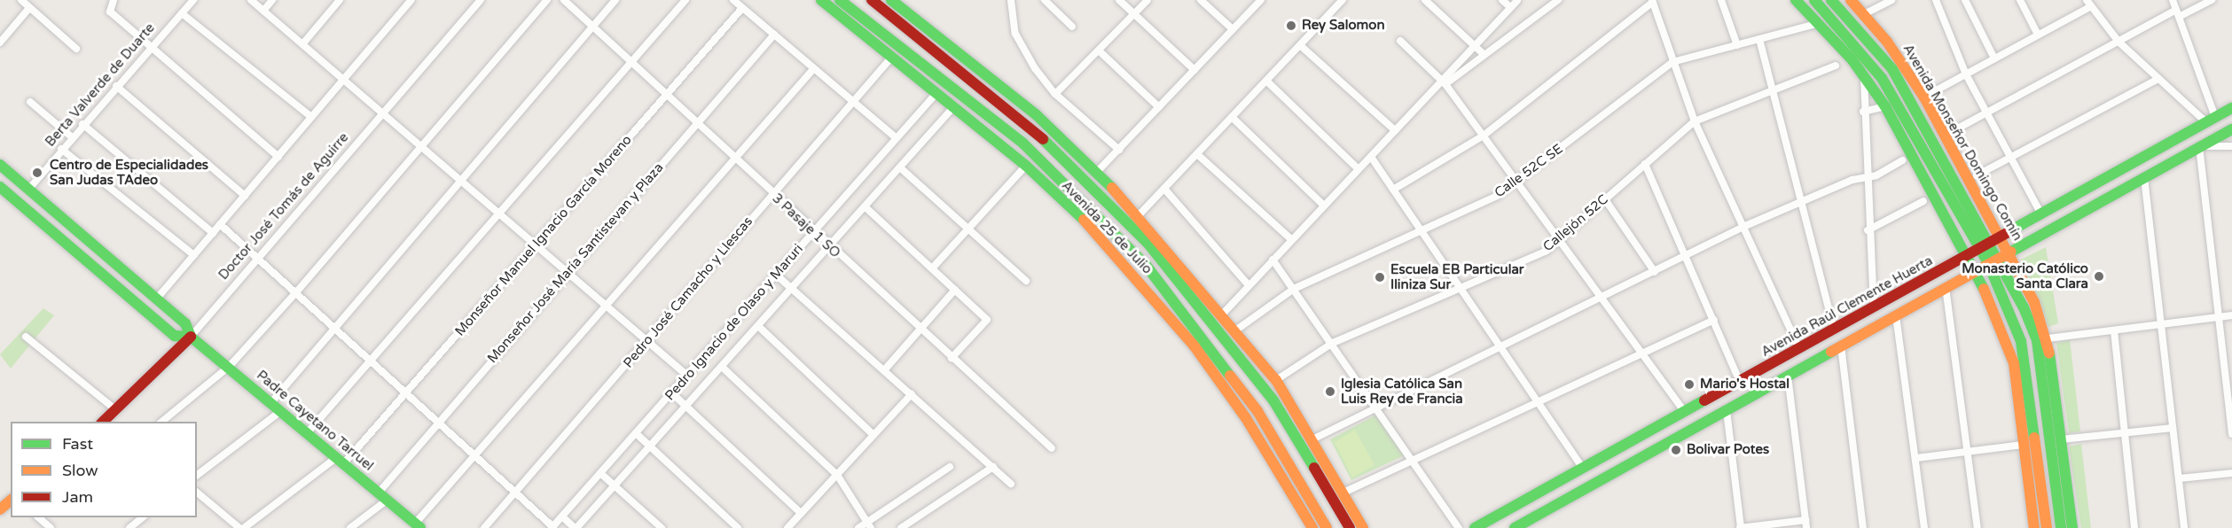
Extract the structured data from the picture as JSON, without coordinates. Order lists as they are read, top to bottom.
{
  "streets": {
    "main road": [
      "Avenida Monseñor Domingo Comín",
      "Doctor José Tomás de Aguirre",
      "Avenida 25 de Julio",
      "Avenida Raúl Clemente Huerta",
      "Padre Cayetano Tarruel"
    ],
    "street": [
      "Berta Valverde de Duarte",
      "Calle 52C SE",
      "Callejón 52C",
      "3 Pasaje 1 SO",
      "Monseñor Manuel Ignacio García Moreno",
      "Monseñor José María Santistevan y Plaza",
      "Pedro José Camacho y Llescas",
      "Pedro Ignacio de Olaso y Maruri"
    ]
  },
  "crossings": [
    ["Berta Valverde de Duarte", "Padre Cayetano Tarruel"],
    ["Avenida Monseñor Domingo Comín", "Avenida Raúl Clemente Huerta"],
    ["Doctor José Tomás de Aguirre", "Padre Cayetano Tarruel"],
    ["3 Pasaje 1 SO", "Monseñor Manuel Ignacio García Moreno"],
    ["3 Pasaje 1 SO", "Monseñor José María Santistevan y Plaza"],
    ["3 Pasaje 1 SO", "Pedro José Camacho y Llescas"],
    ["3 Pasaje 1 SO", "Pedro Ignacio de Olaso y Maruri"],
    ["Avenida 25 de Julio", "Pedro José Camacho y Llescas"],
    ["Avenida 25 de Julio", "Pedro Ignacio de Olaso y Maruri"],
    ["Monseñor Manuel Ignacio García Moreno", "Padre Cayetano Tarruel"],
    ["Monseñor José María Santistevan y Plaza", "Padre Cayetano Tarruel"]
  ],
  "places": [
    "Rey Salomon",
    "Centro de Especialidades San Judas TAdeo",
    "Monasterio Católico Santa Clara",
    "Escuela EB Particular Iliniza Sur",
    "Mario's Hostal",
    "Iglesia Católica San Luis Rey de Francia",
    "Bolivar Potes"
  ],
  "legend": ["Fast", "Slow", "Jam"]
}
